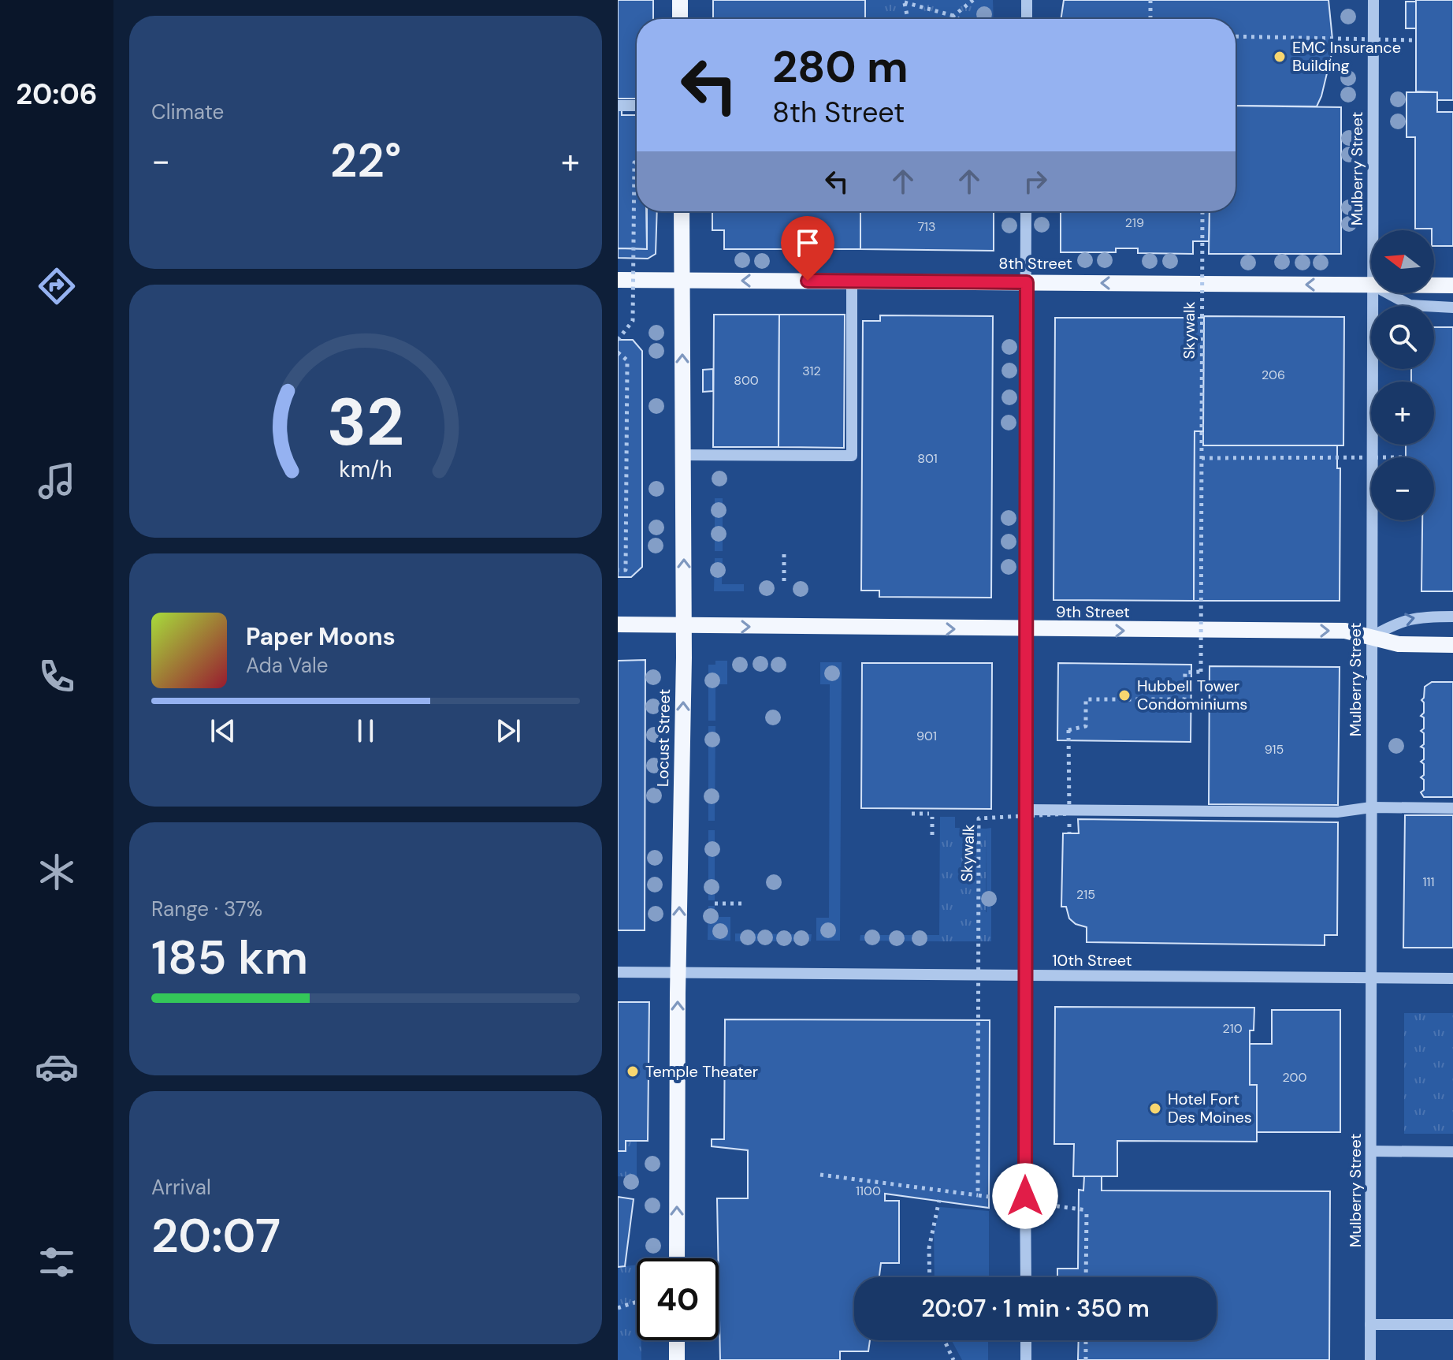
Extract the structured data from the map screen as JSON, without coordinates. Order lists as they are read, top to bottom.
{
  "streets": {
    "main road": ["8th Street", "9th Street", "Locust Street"],
    "street": ["Mulberry Street", "10th Street"],
    "path": ["Skywalk"]
  },
  "crossings": [
    ["Mulberry Street", "9th Street"],
    ["Mulberry Street", "10th Street"],
    ["8th Street", "Locust Street"],
    ["9th Street", "Locust Street"],
    ["Locust Street", "10th Street"]
  ],
  "one_way": ["8th Street", "9th Street", "Locust Street"],
  "places": [
    "EMC Insurance Building",
    "Hubbell Tower Condominiums",
    "Temple Theater",
    "Hotel Fort Des Moines"
  ],
  "house_numbers": [
    "219",
    "713",
    "312",
    "206",
    "800",
    "801",
    "901",
    "915",
    "111",
    "215",
    "210",
    "200",
    "1100"
  ],
  "north": "left",
  "page": {
    "tabs": "20:06",
    "tile": [
      "Climate",
      ["Range · 37%", "185 km"],
      ["Arrival", "20:07"]
    ],
    "turn": ["280 m", "8th Street"],
    "heat": ["−", "22°", "+"],
    "map_buttons": ["+", "−"],
    "song": ["Paper Moons", "Ada Vale"],
    "limit": "40",
    "trip": "20:07 · 1 min · 350 m",
    "gauge": ["32", "km/h"]
  }
}
